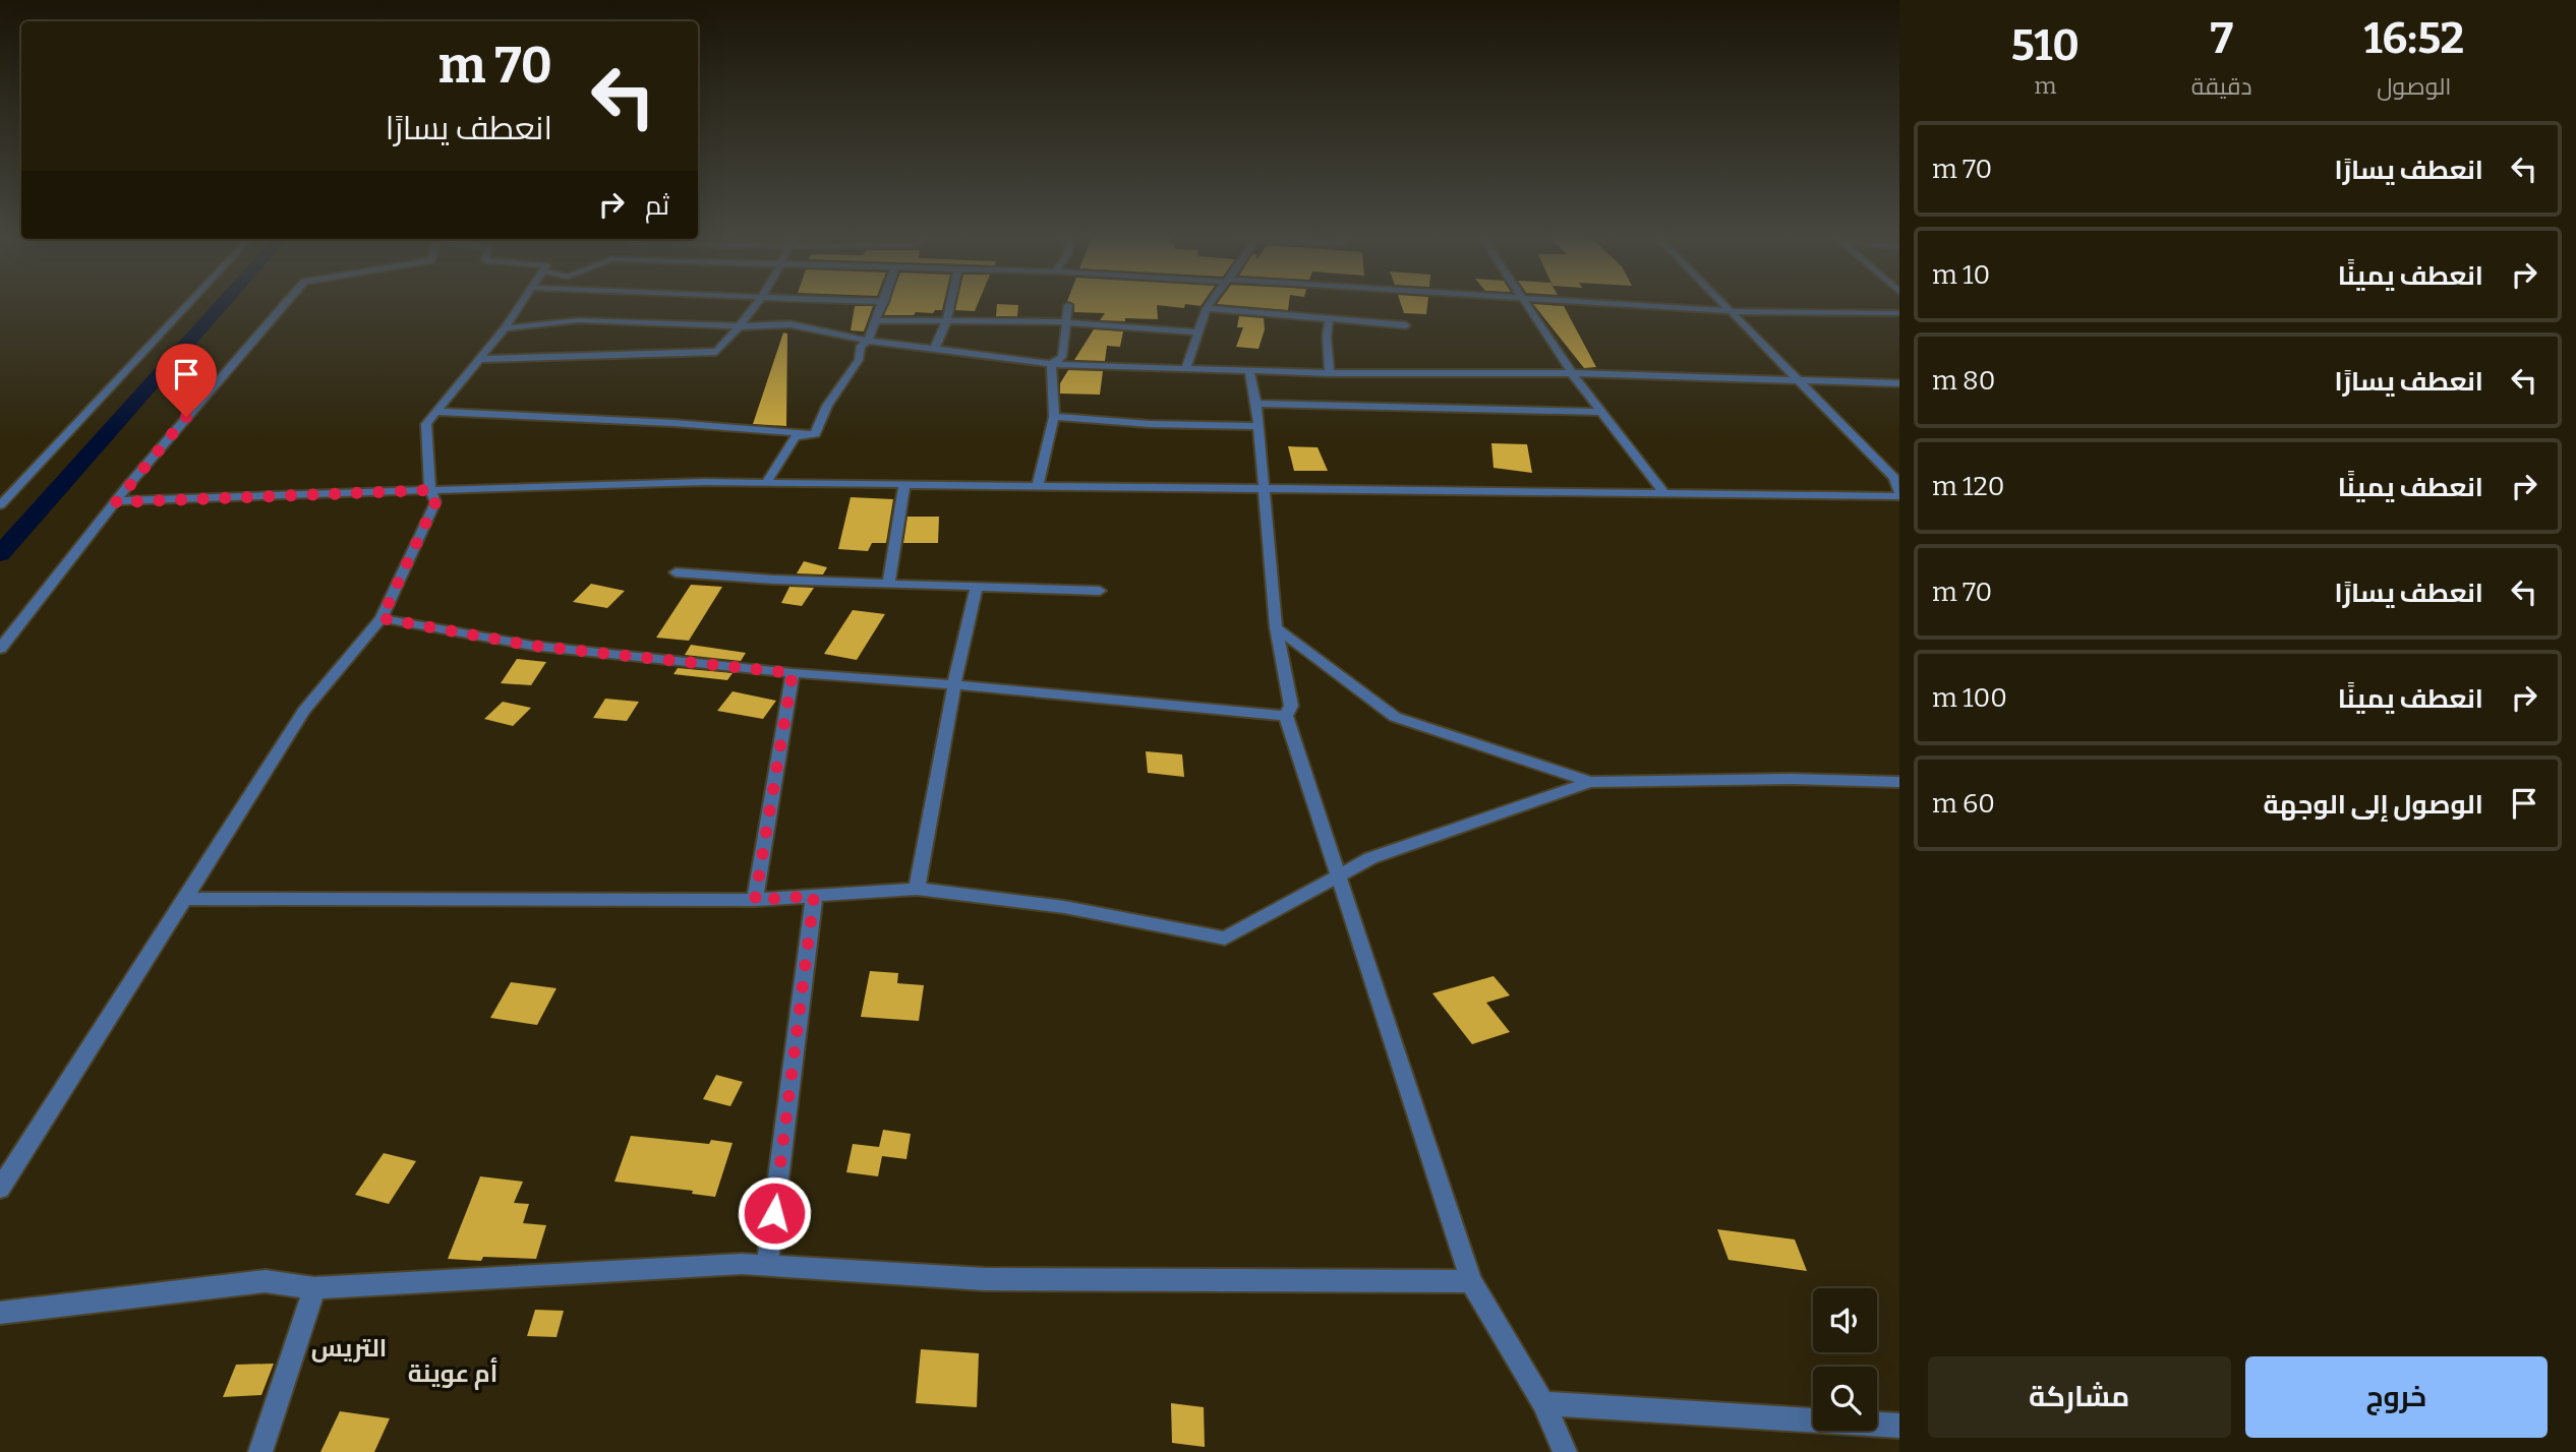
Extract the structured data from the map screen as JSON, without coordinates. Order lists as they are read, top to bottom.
{
  "districts": ["التريس", "أم عوينة"],
  "page": {
    "eta": [
      "16:52",
      "الوصول",
      "7",
      "دقيقة",
      "510",
      "m"
    ],
    "turn": ["70 m", "انعطف يسارًا"],
    "list": [
      {
        "name": "انعطف يسارًا",
        "value": "70 m"
      },
      {
        "name": "انعطف يمينًا",
        "value": "10 m"
      },
      {
        "name": "انعطف يسارًا",
        "value": "80 m"
      },
      {
        "name": "انعطف يمينًا",
        "value": "120 m"
      },
      {
        "name": "انعطف يسارًا",
        "value": "70 m"
      },
      {
        "name": "انعطف يمينًا",
        "value": "100 m"
      },
      {
        "name": "الوصول إلى الوجهة",
        "value": "60 m"
      }
    ],
    "then": "ثم",
    "buttons": ["خروج", "مشاركة"]
  }
}
